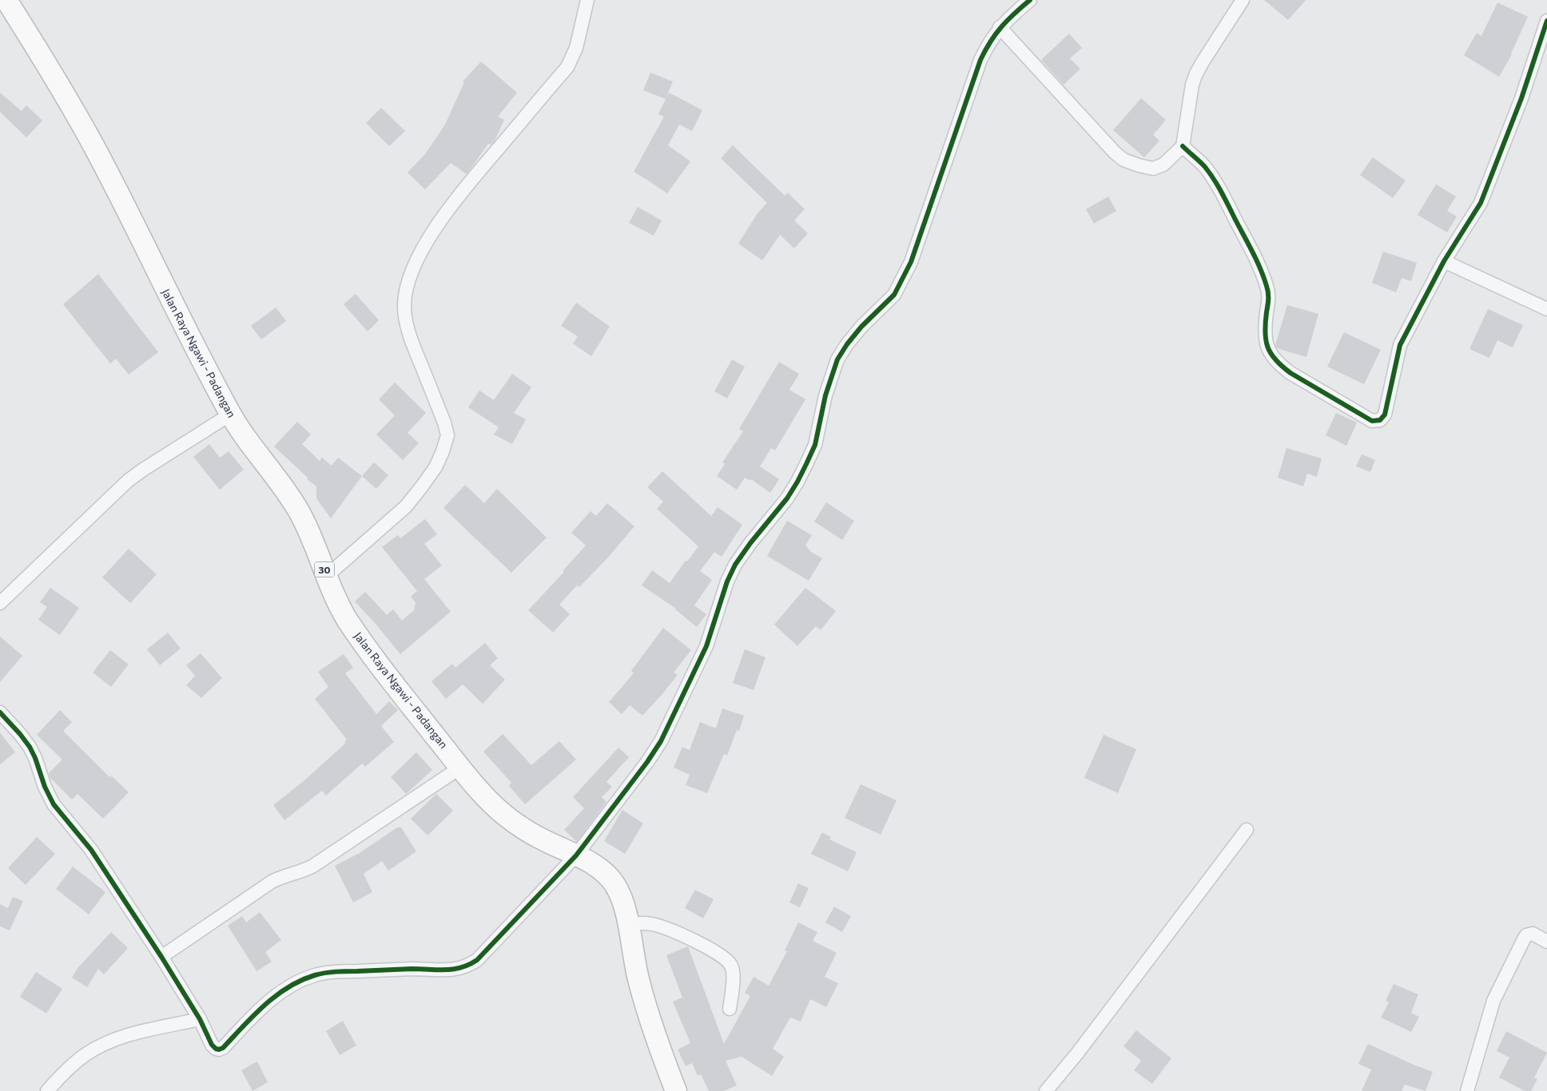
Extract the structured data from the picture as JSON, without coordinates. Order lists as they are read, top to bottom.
{
  "streets": {
    "highway": ["Jalan Raya Ngawi - Padangan", "30"]
  }
}
